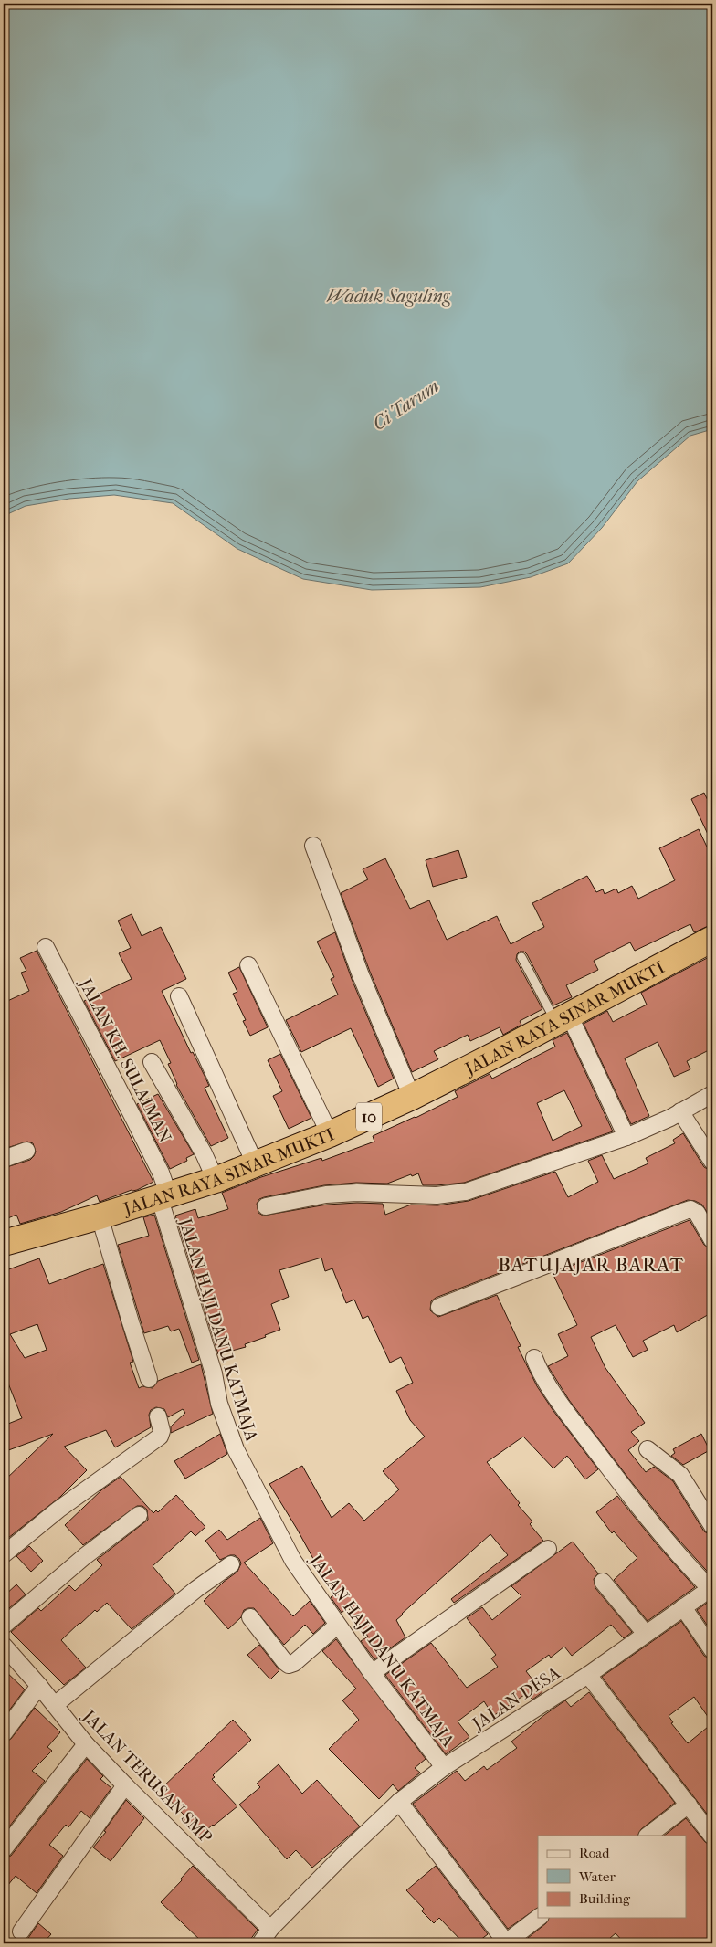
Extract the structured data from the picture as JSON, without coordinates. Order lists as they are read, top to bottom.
{
  "streets": {
    "highway": ["JALAN RAYA SINAR MUKTI", "10"],
    "street": [
      "JALAN KH. SULAIMAN",
      "JALAN HAJI DANU KATMAJA",
      "JALAN DESA",
      "JALAN TERUSAN SMP"
    ]
  },
  "crossings": [
    ["JALAN RAYA SINAR MUKTI", "JALAN KH. SULAIMAN"],
    ["JALAN RAYA SINAR MUKTI", "JALAN HAJI DANU KATMAJA"],
    ["JALAN KH. SULAIMAN", "JALAN HAJI DANU KATMAJA"],
    ["JALAN HAJI DANU KATMAJA", "JALAN DESA"],
    ["JALAN DESA", "JALAN TERUSAN SMP"]
  ],
  "districts": ["BATUJAJAR BARAT"],
  "water": ["Waduk Saguling", "Ci Tarum"],
  "legend": ["Road", "Water", "Building"]
}
